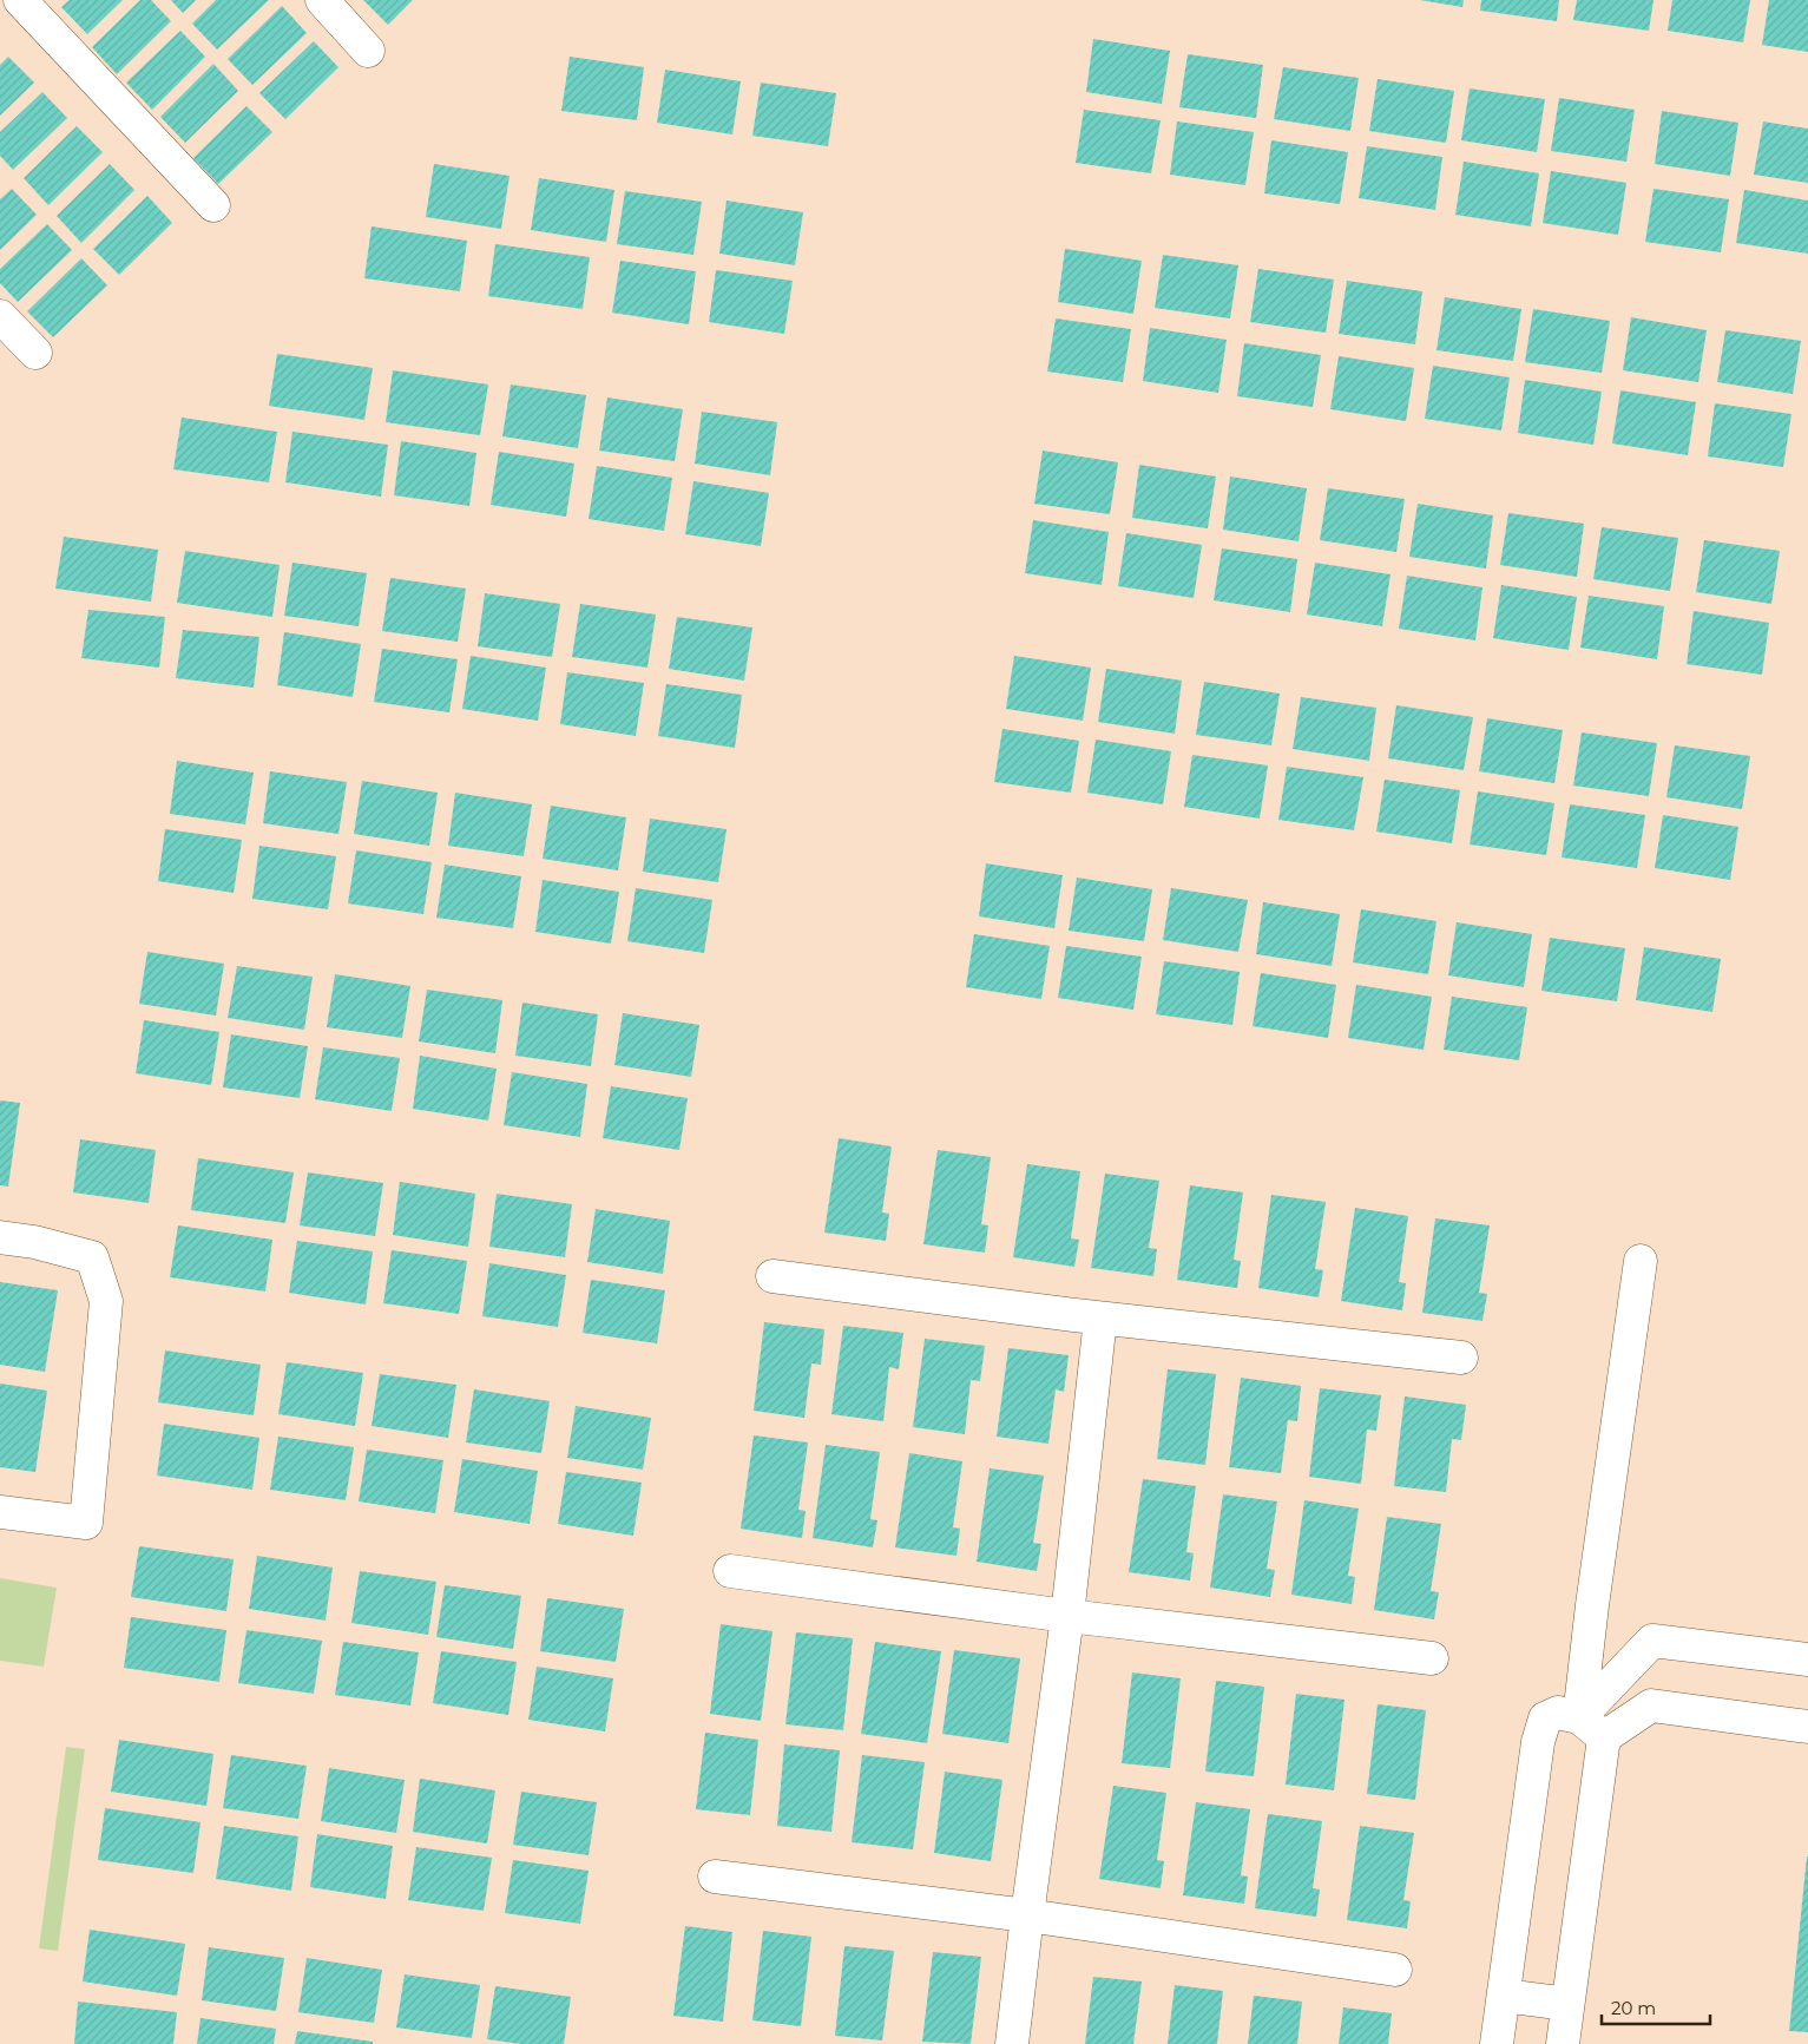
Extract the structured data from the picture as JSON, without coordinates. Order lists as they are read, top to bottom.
{
  "scale_bar": "20 m"
}
